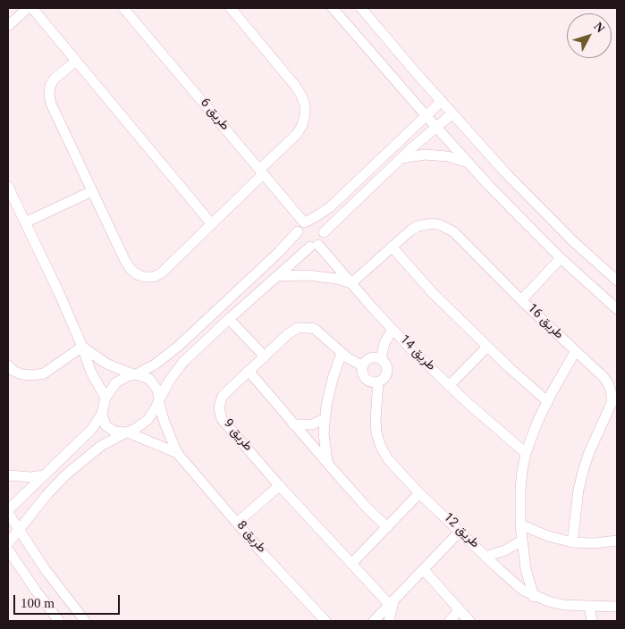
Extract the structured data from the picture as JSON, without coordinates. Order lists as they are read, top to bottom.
{
  "streets": {
    "street": [
      "طريق 6",
      "طريق 16",
      "طريق 14",
      "طريق 9",
      "طريق 12",
      "طريق 8"
    ]
  },
  "crossings": [
    ["طريق 6", "طريق 14"],
    ["طريق 16", "طريق 14"],
    ["طريق 9", "طريق 12"]
  ],
  "scale_bar": "100 m",
  "north": "top right"
}
